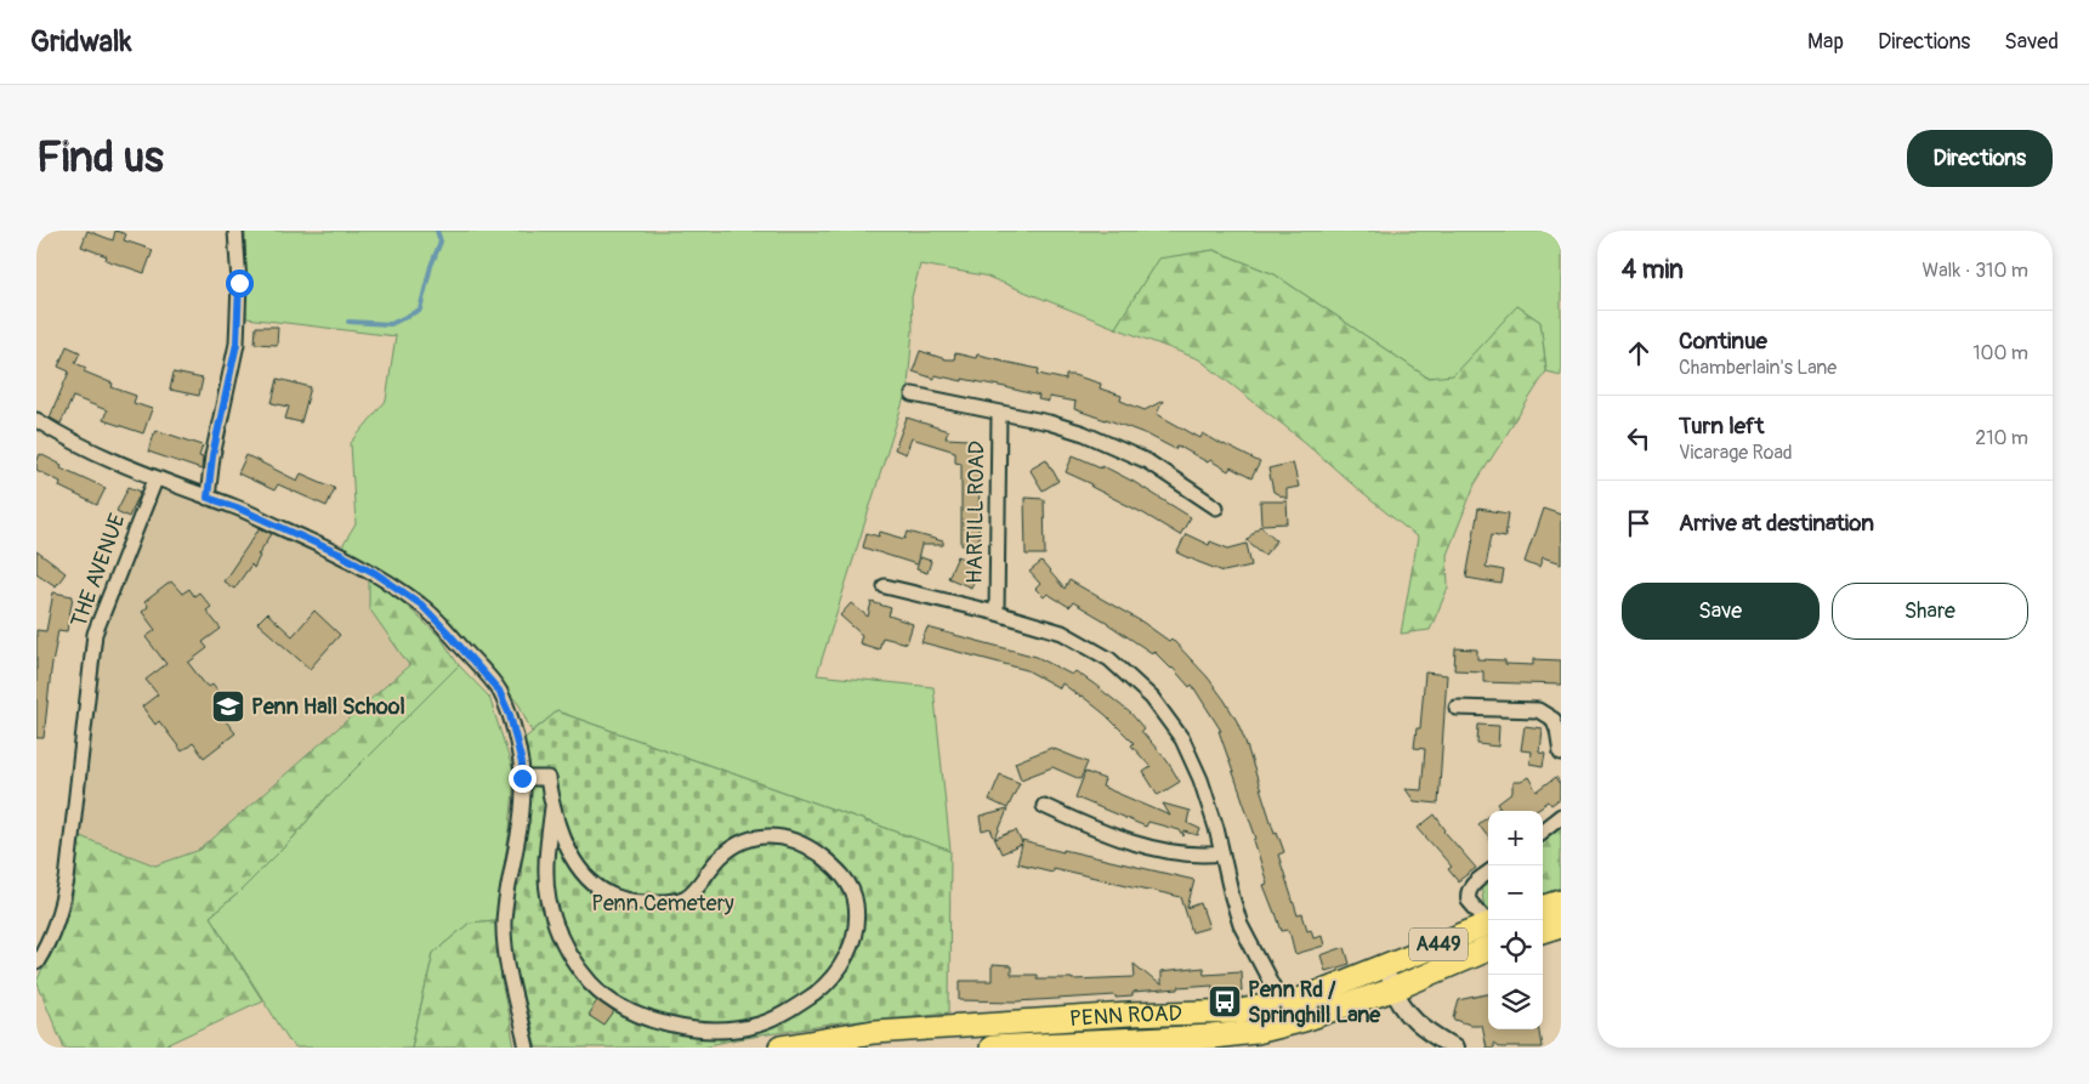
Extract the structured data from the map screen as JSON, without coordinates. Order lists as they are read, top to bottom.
{
  "streets": {
    "highway": ["A449", "PENN ROAD"],
    "street": ["HARTILL ROAD", "THE AVENUE"]
  },
  "parks": ["Penn Cemetery"],
  "places": {
    "school or university": ["Penn Hall School"],
    "bus stop": ["Penn Rd / Springhill Lane"]
  },
  "page": {
    "header": "Gridwalk",
    "nav": ["Map", "Directions", "Saved"],
    "buttons": [
      "Directions",
      ["Save", "Share"]
    ],
    "title": "Find us",
    "heading": ["4 min", "Walk · 310 m"],
    "list": [
      ["Continue", "Chamberlain's Lane", "100 m"],
      ["Turn left", "Vicarage Road", "210 m"],
      "Arrive at destination"
    ],
    "map_buttons": ["+", "−"]
  }
}
